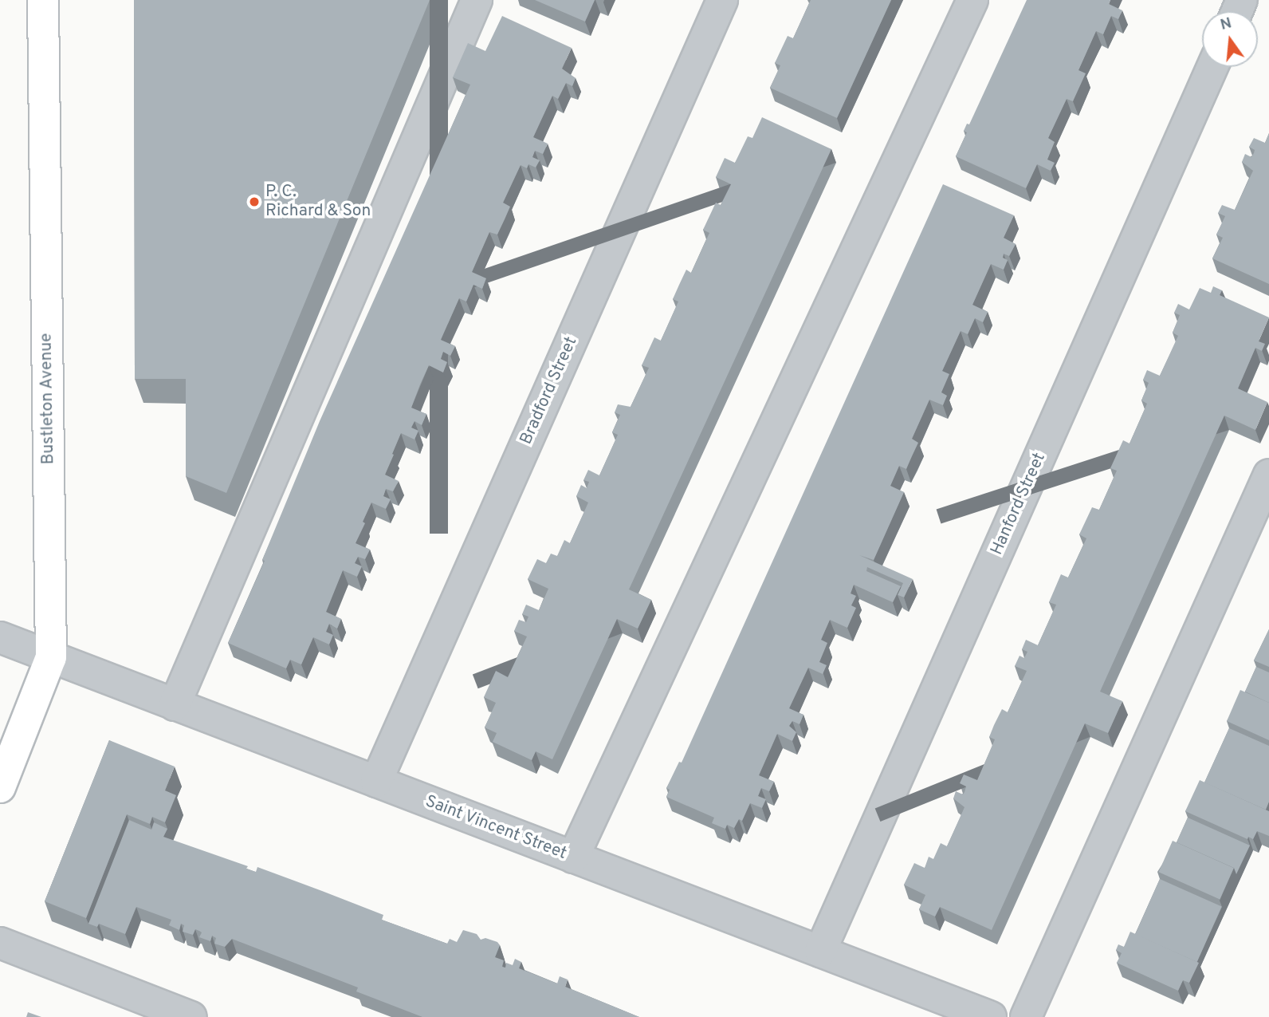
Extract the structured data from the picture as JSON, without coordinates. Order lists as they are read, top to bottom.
{
  "streets": {
    "main road": ["Bustleton Avenue"],
    "street": ["Bradford Street", "Hanford Street", "Saint Vincent Street"]
  },
  "crossings": [
    ["Bradford Street", "Saint Vincent Street"],
    ["Bustleton Avenue", "Saint Vincent Street"],
    ["Hanford Street", "Saint Vincent Street"]
  ],
  "places": ["P. C. Richard & Son"],
  "north": "top"
}
